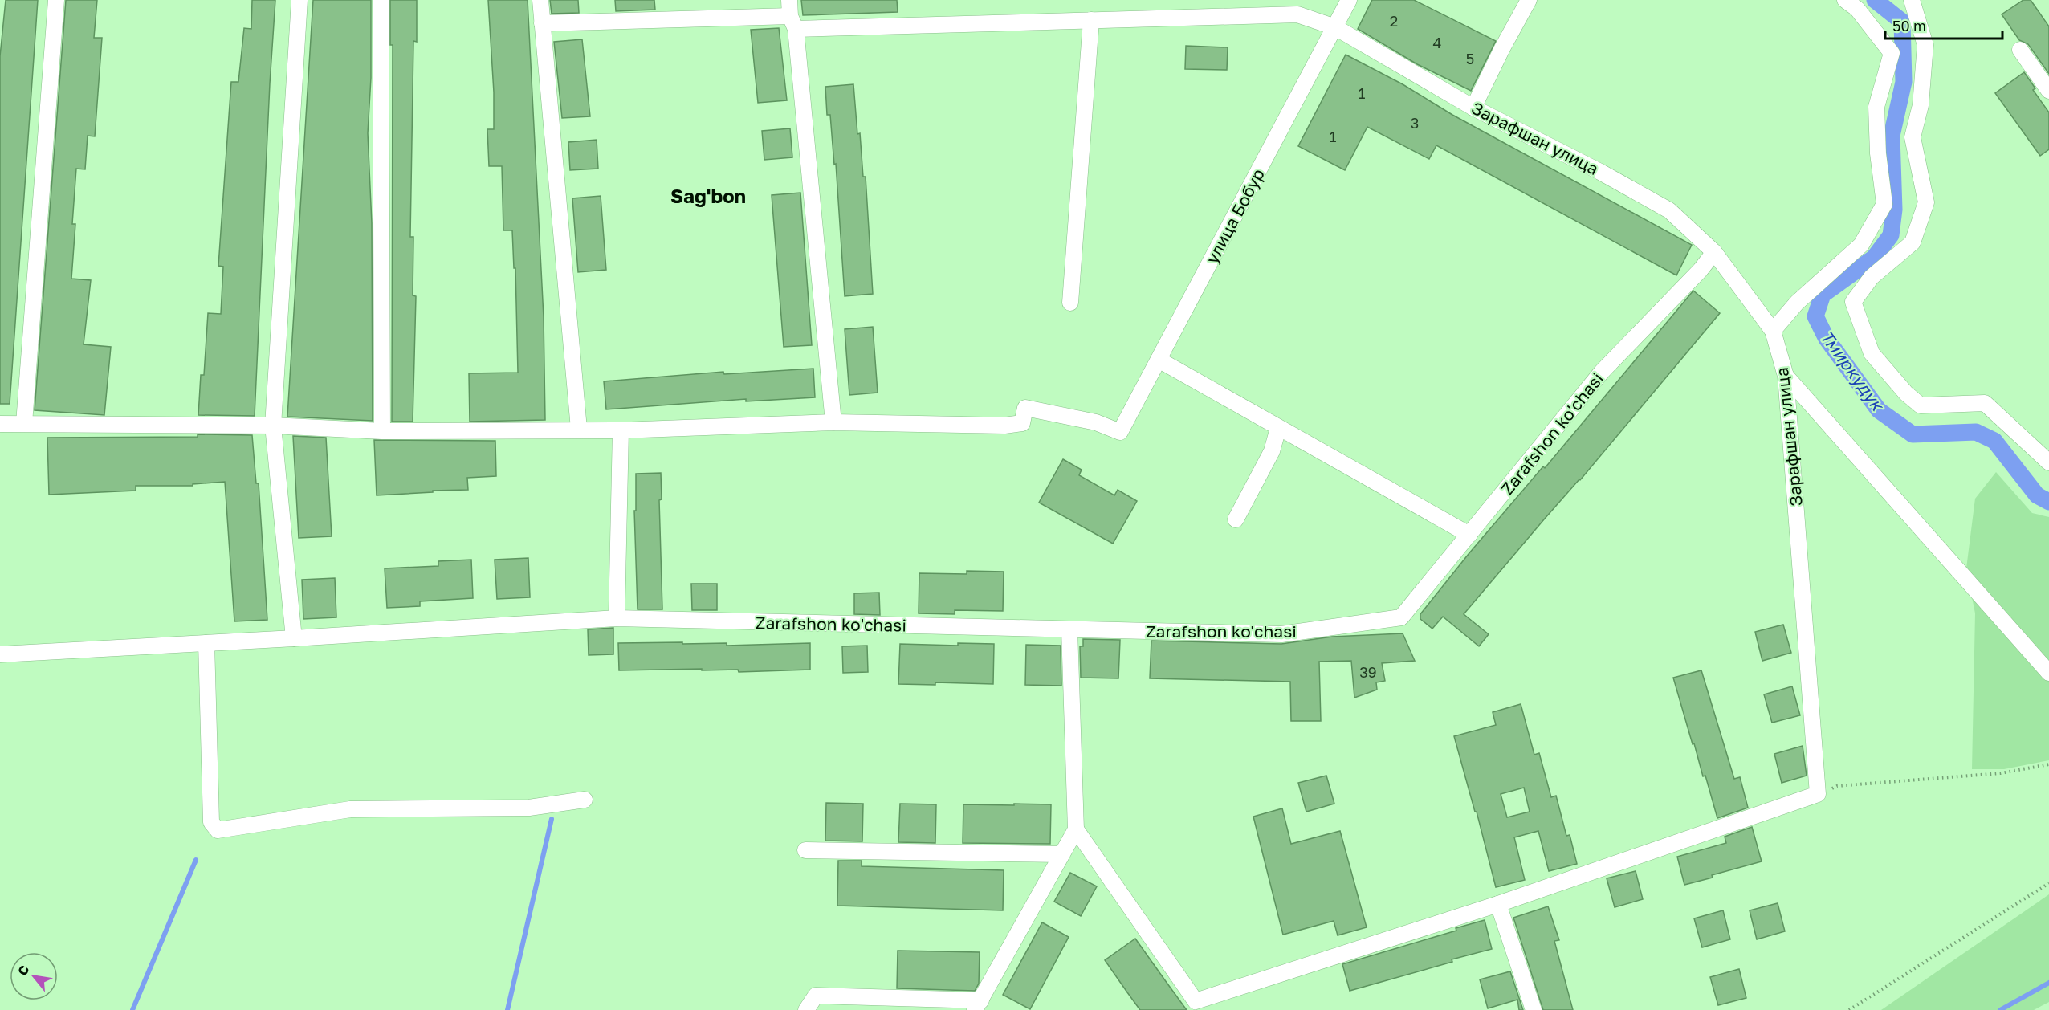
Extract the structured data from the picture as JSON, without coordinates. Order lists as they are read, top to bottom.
{
  "streets": {
    "street": ["Зарафшан улица", "улица Бобур", "Zarafshon ko'chasi"]
  },
  "crossings": [
    ["Зарафшан улица", "улица Бобур"],
    ["Зарафшан улица", "Zarafshon ko'chasi"]
  ],
  "districts": ["Sag'bon"],
  "water": ["Тмиркудук"],
  "house_numbers": [
    "2",
    "4",
    "5",
    "1",
    "3",
    "1",
    "39"
  ],
  "scale_bar": "50 m",
  "north": "top left"
}
